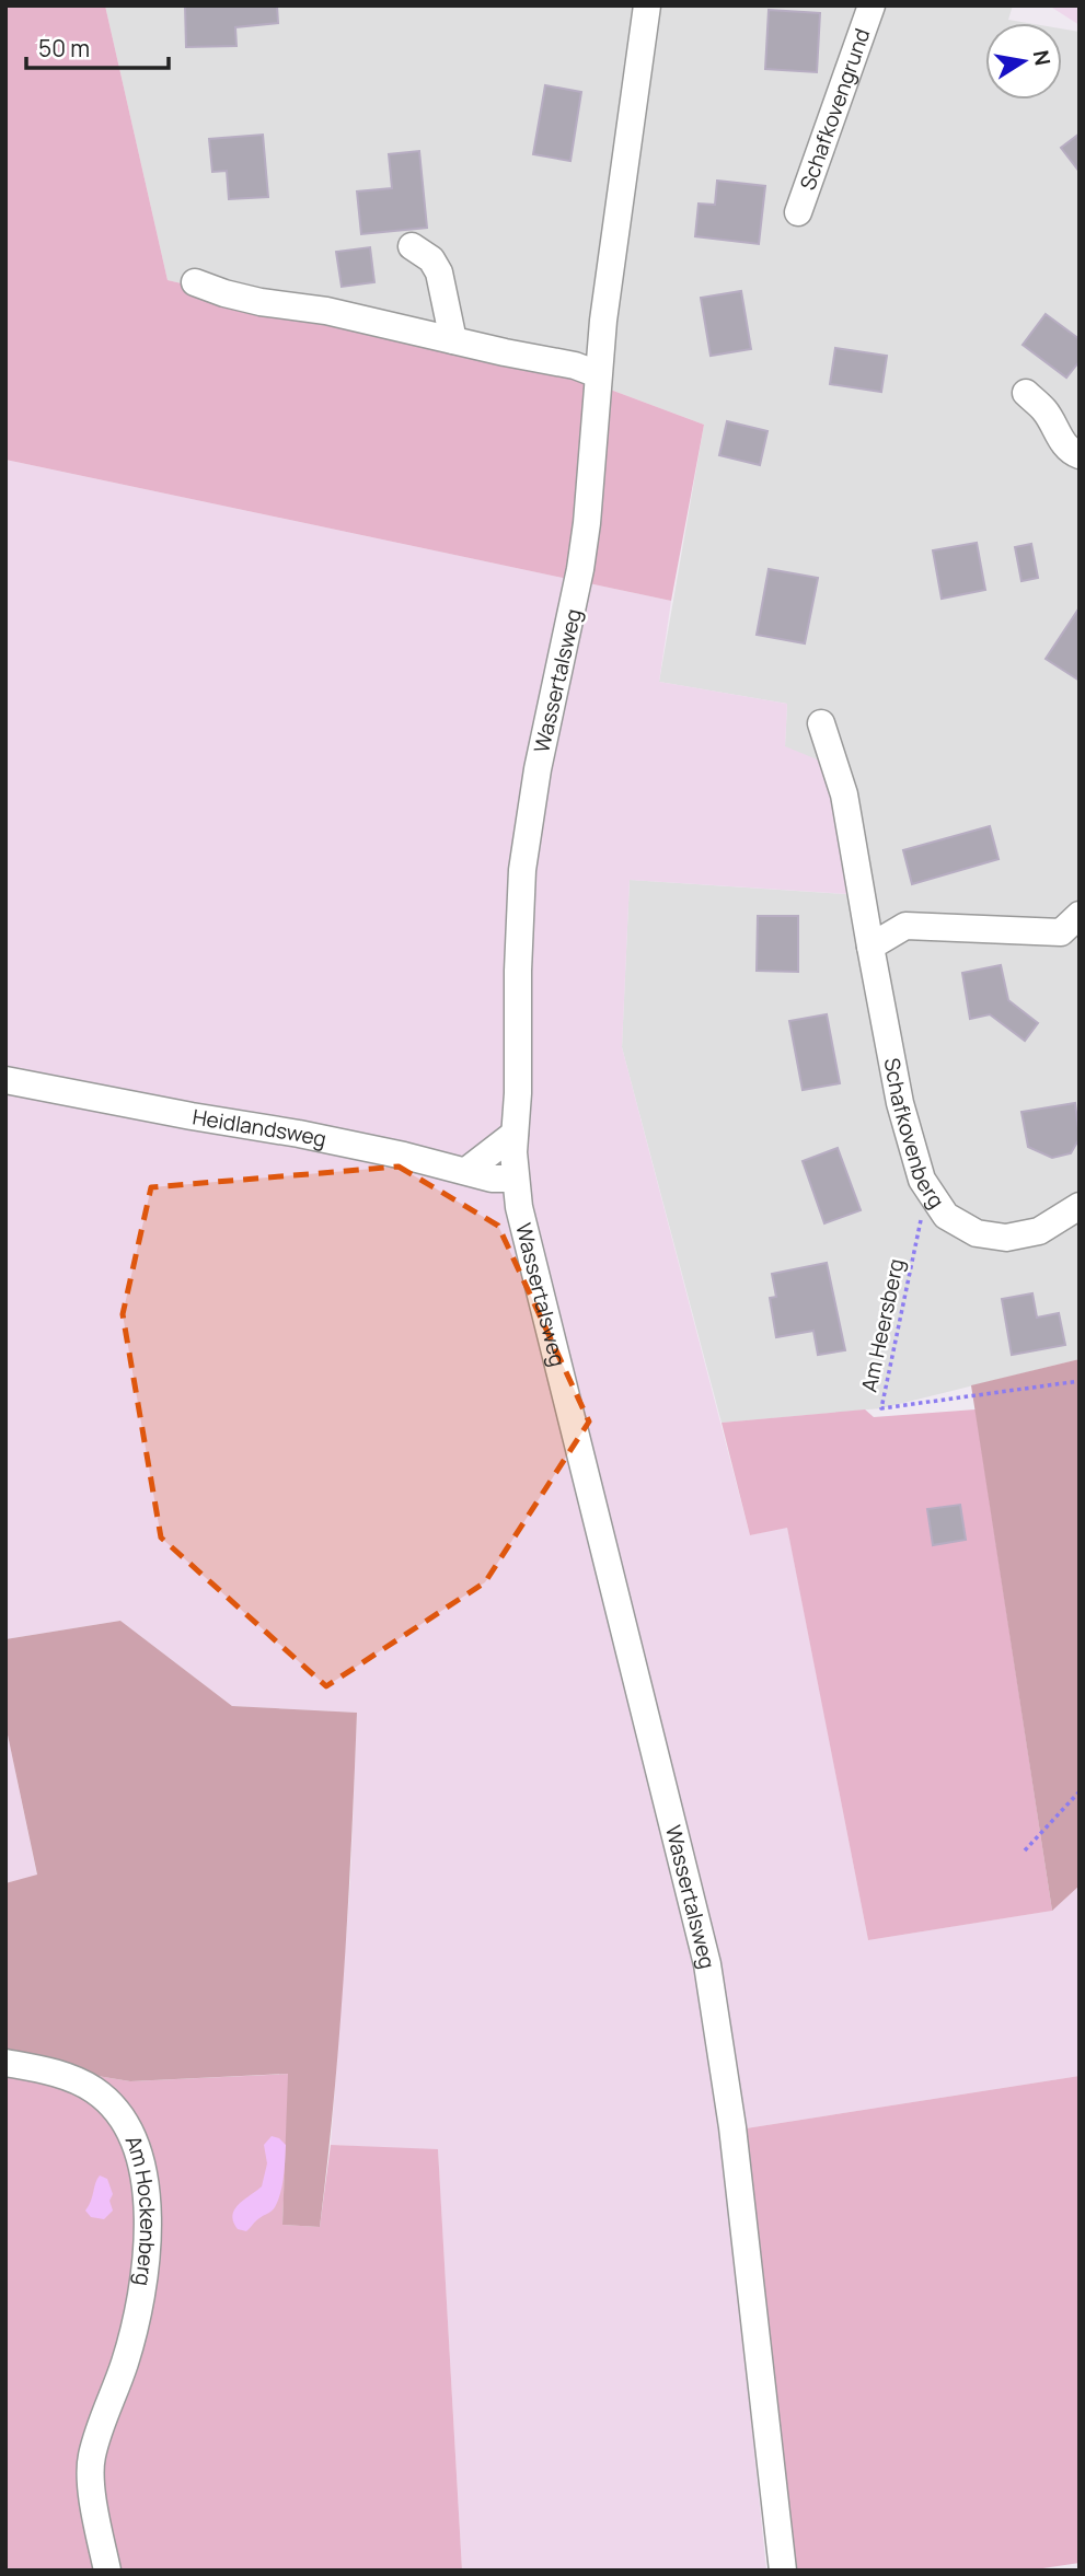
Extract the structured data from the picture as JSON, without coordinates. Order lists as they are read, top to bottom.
{
  "streets": {
    "street": [
      "Schafkovengrund",
      "Wassertalsweg",
      "Heidlandsweg",
      "Schafkovenberg",
      "Am Hockenberg"
    ],
    "path": ["Am Heersberg"]
  },
  "crossings": [
    ["Wassertalsweg", "Heidlandsweg"],
    ["Schafkovenberg", "Am Heersberg"]
  ],
  "scale_bar": "50 m",
  "north": "right"
}
